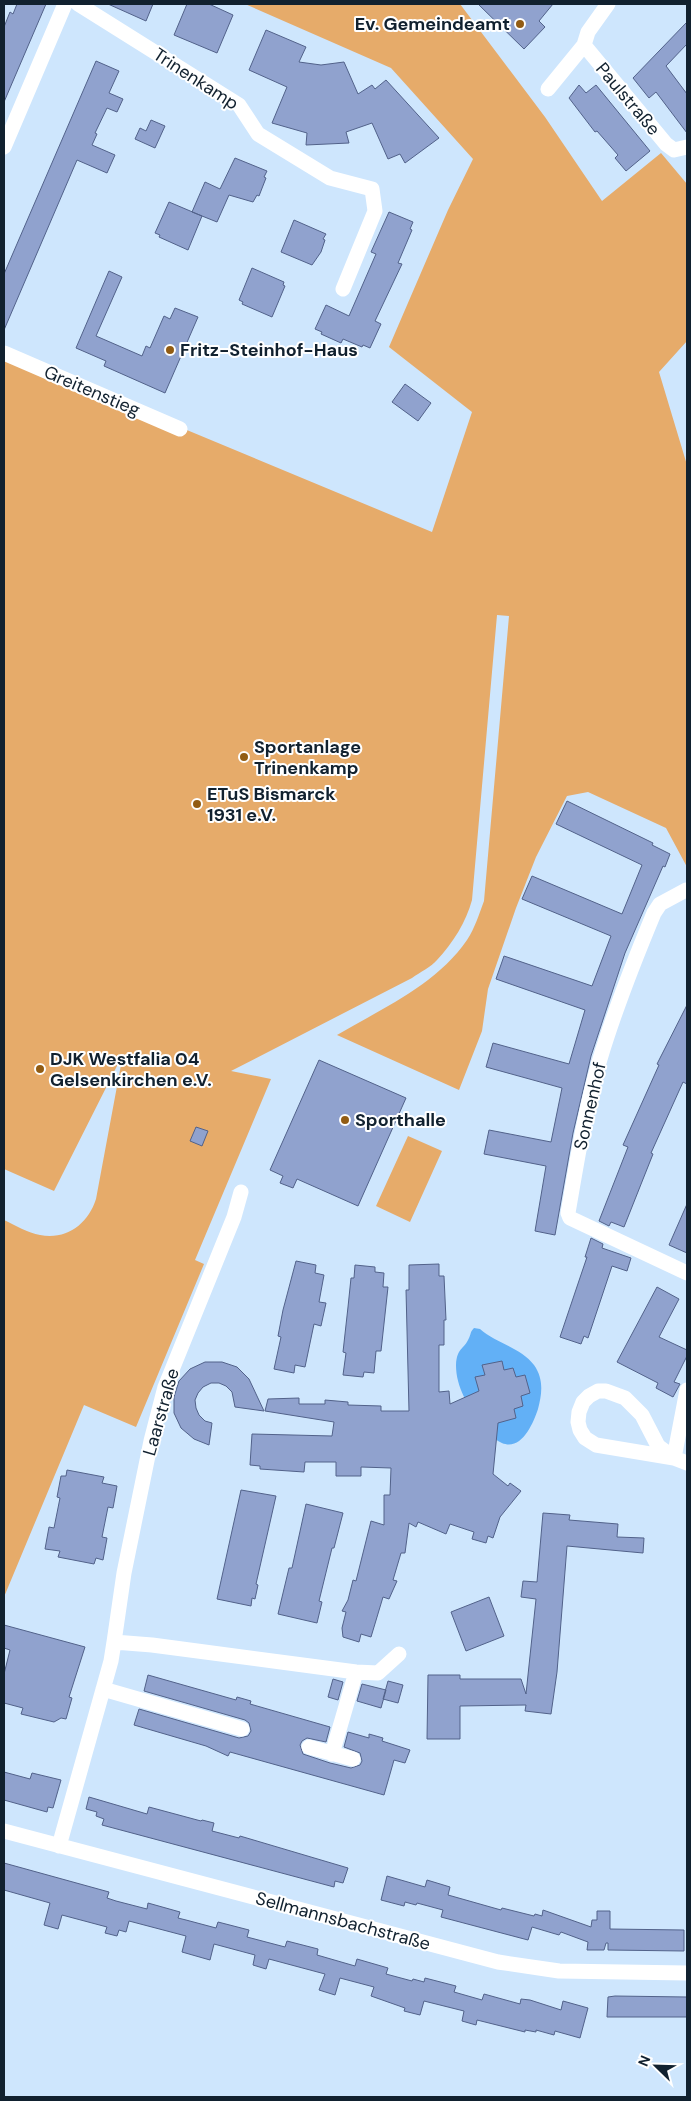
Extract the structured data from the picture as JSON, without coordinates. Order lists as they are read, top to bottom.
{
  "streets": {
    "street": [
      "Trinenkamp",
      "Paulstraße",
      "Greitenstieg",
      "Sonnenhof",
      "Laarstraße",
      "Sellmannsbachstraße"
    ]
  },
  "crossings": [
    ["Laarstraße", "Sellmannsbachstraße"]
  ],
  "places": [
    "Ev. Gemeindeamt",
    "Fritz-Steinhof-Haus",
    "Sportanlage Trinenkamp",
    "ETuS Bismarck 1931 e.V.",
    "DJK Westfalia 04 Gelsenkirchen e.V.",
    "Sporthalle"
  ],
  "north": "top left"
}
